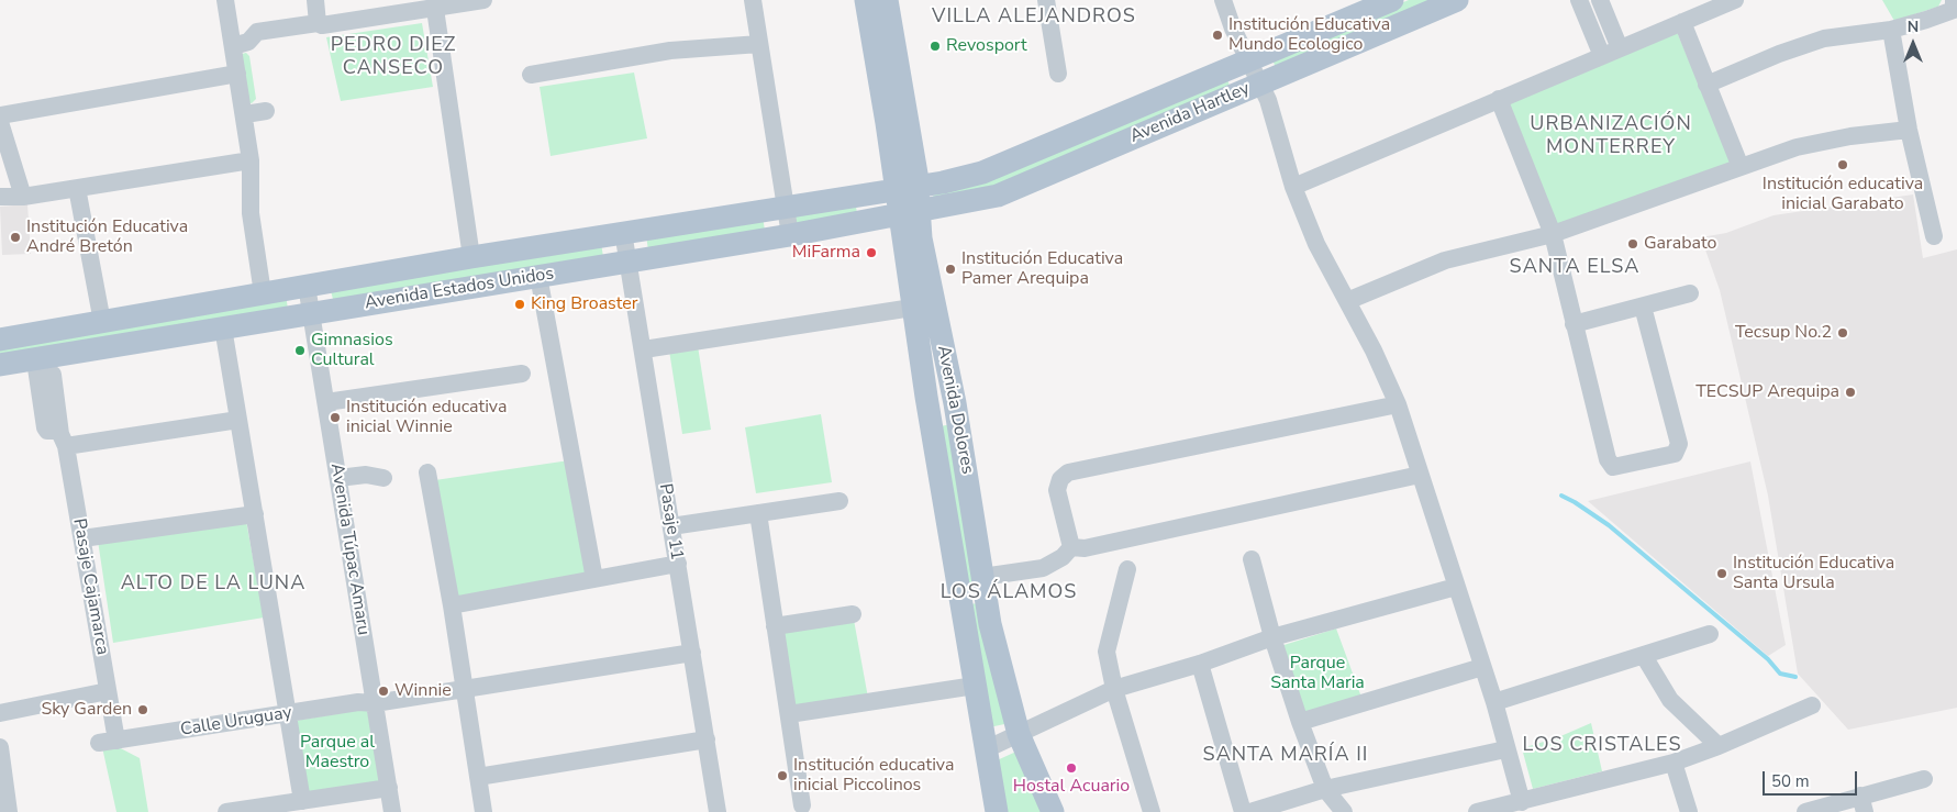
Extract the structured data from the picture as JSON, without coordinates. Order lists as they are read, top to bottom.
{
  "streets": {
    "main road": ["Avenida Hartley", "Avenida Estados Unidos", "Avenida Dolores"],
    "street": [
      "Pasaje 11",
      "Avenida Túpac Amaru",
      "Pasaje Cajamarca",
      "Calle Uruguay"
    ]
  },
  "crossings": [
    ["Avenida Hartley", "Avenida Estados Unidos"],
    ["Avenida Hartley", "Avenida Dolores"],
    ["Avenida Estados Unidos", "Avenida Dolores"],
    ["Avenida Estados Unidos", "Pasaje 11"],
    ["Avenida Estados Unidos", "Avenida Túpac Amaru"],
    ["Pasaje 11", "Calle Uruguay"],
    ["Avenida Túpac Amaru", "Calle Uruguay"],
    ["Pasaje Cajamarca", "Calle Uruguay"]
  ],
  "districts": [
    "VILLA ALEJANDROS",
    "PEDRO DIEZ CANSECO",
    "URBANIZACIÓN MONTERREY",
    "SANTA ELSA",
    "ALTO DE LA LUNA",
    "LOS ÁLAMOS",
    "LOS CRISTALES",
    "SANTA MARÍA II"
  ],
  "parks": ["Parque Santa Maria", "Parque al Maestro"],
  "places": [
    "Institución Educativa Mundo Ecologico",
    "Revosport",
    "Institución educativa inicial Garabato",
    "Institución Educativa André Bretón",
    "Garabato",
    "MiFarma",
    "Institución Educativa Pamer Arequipa",
    "King Broaster",
    "Tecsup No.2",
    "Gimnasios Cultural",
    "TECSUP Arequipa",
    "Institución educativa inicial Winnie",
    "Institución Educativa Santa Ursula",
    "Winnie",
    "Sky Garden",
    "Hostal Acuario",
    "Institución educativa inicial Piccolinos"
  ],
  "scale_bar": "50 m",
  "north": "top"
}
